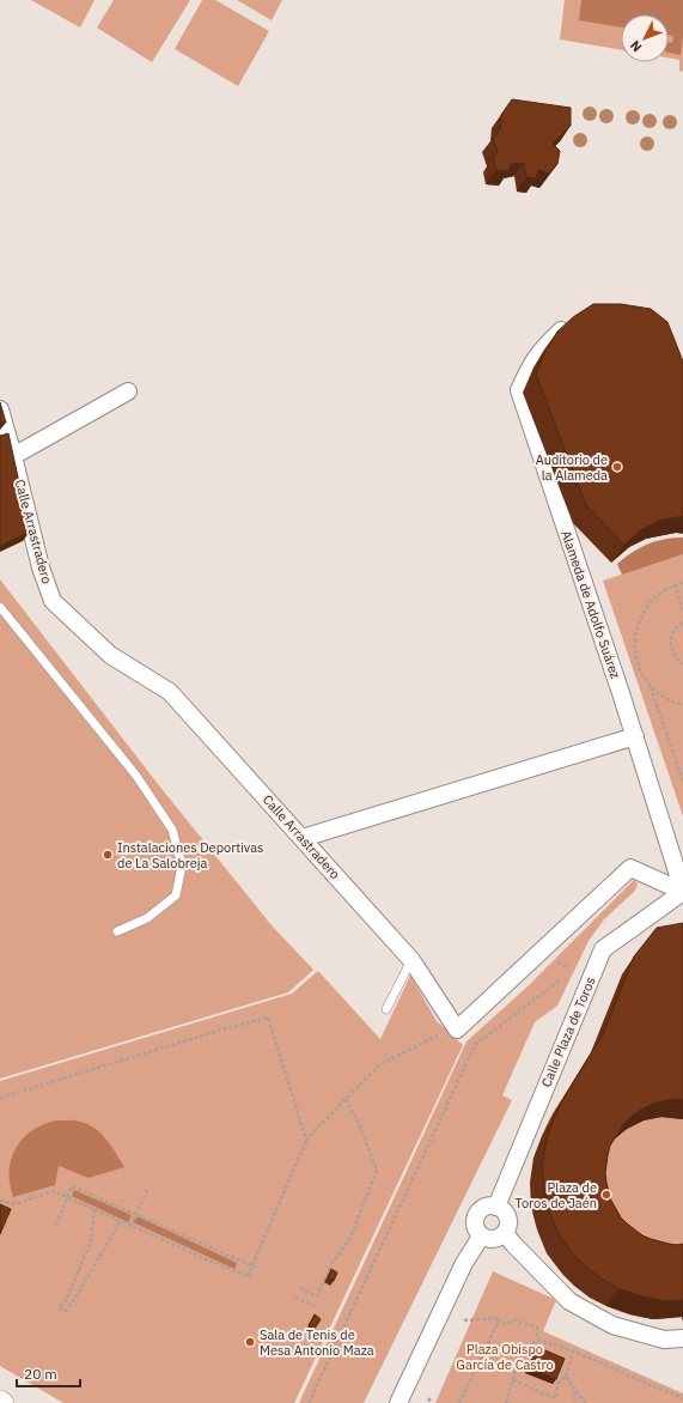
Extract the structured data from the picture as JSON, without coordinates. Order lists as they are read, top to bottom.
{
  "streets": {
    "street": ["Calle Arrastradero", "Alameda de Adolfo Suárez", "Calle Plaza de Toros"]
  },
  "crossings": [
    ["Calle Arrastradero", "Alameda de Adolfo Suárez"],
    ["Calle Arrastradero", "Calle Plaza de Toros"],
    ["Alameda de Adolfo Suárez", "Calle Plaza de Toros"]
  ],
  "parks": ["Plaza Obispo García de Castro"],
  "places": [
    "Auditorio de la Alameda",
    "Instalaciones Deportivas de La Salobreja",
    "Plaza de Toros de Jaén",
    "Sala de Tenis de Mesa Antonio Maza"
  ],
  "scale_bar": "20 m",
  "north": "bottom left"
}
